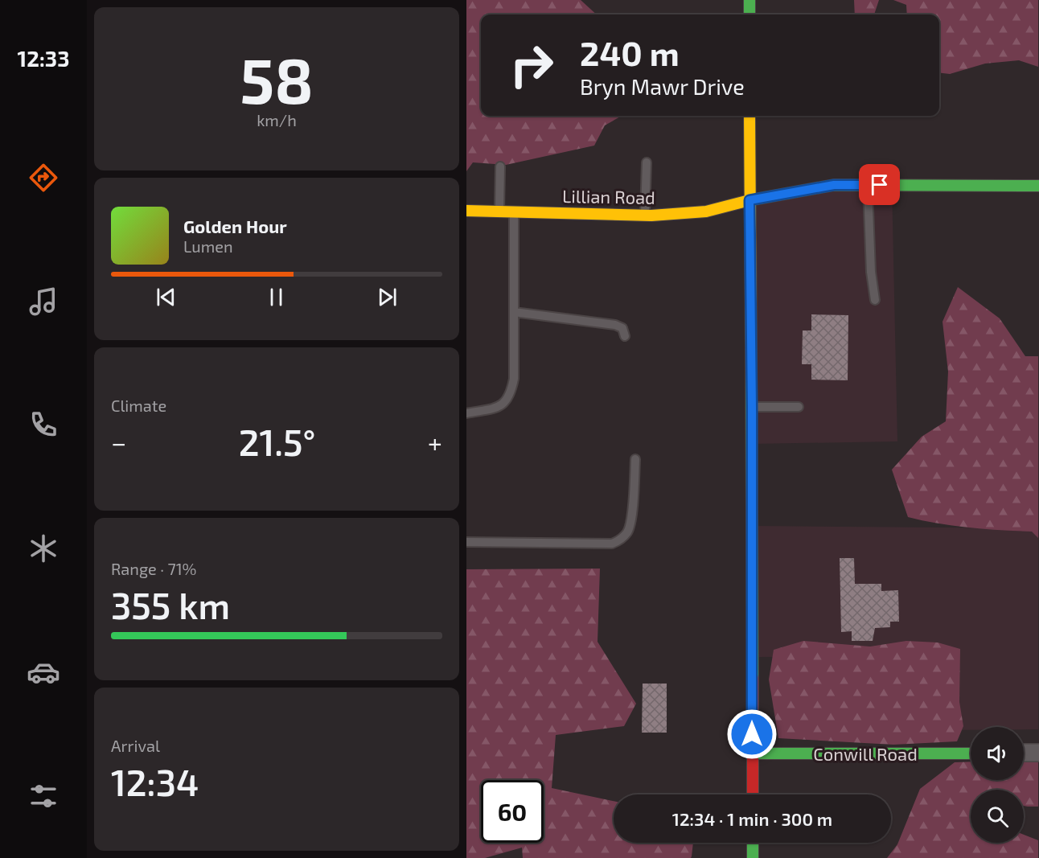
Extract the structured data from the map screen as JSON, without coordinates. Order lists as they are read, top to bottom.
{
  "streets": {
    "street": ["Lillian Road", "Conwill Road"]
  },
  "page": {
    "tabs": "12:33",
    "tile": [
      ["58", "km/h"],
      "Climate",
      ["Range · 71%", "355 km"],
      ["Arrival", "12:34"]
    ],
    "turn": ["240 m", "Bryn Mawr Drive"],
    "song": ["Golden Hour", "Lumen"],
    "heat": ["−", "21.5°", "+"],
    "limit": "60",
    "trip": "12:34 · 1 min · 300 m"
  }
}
